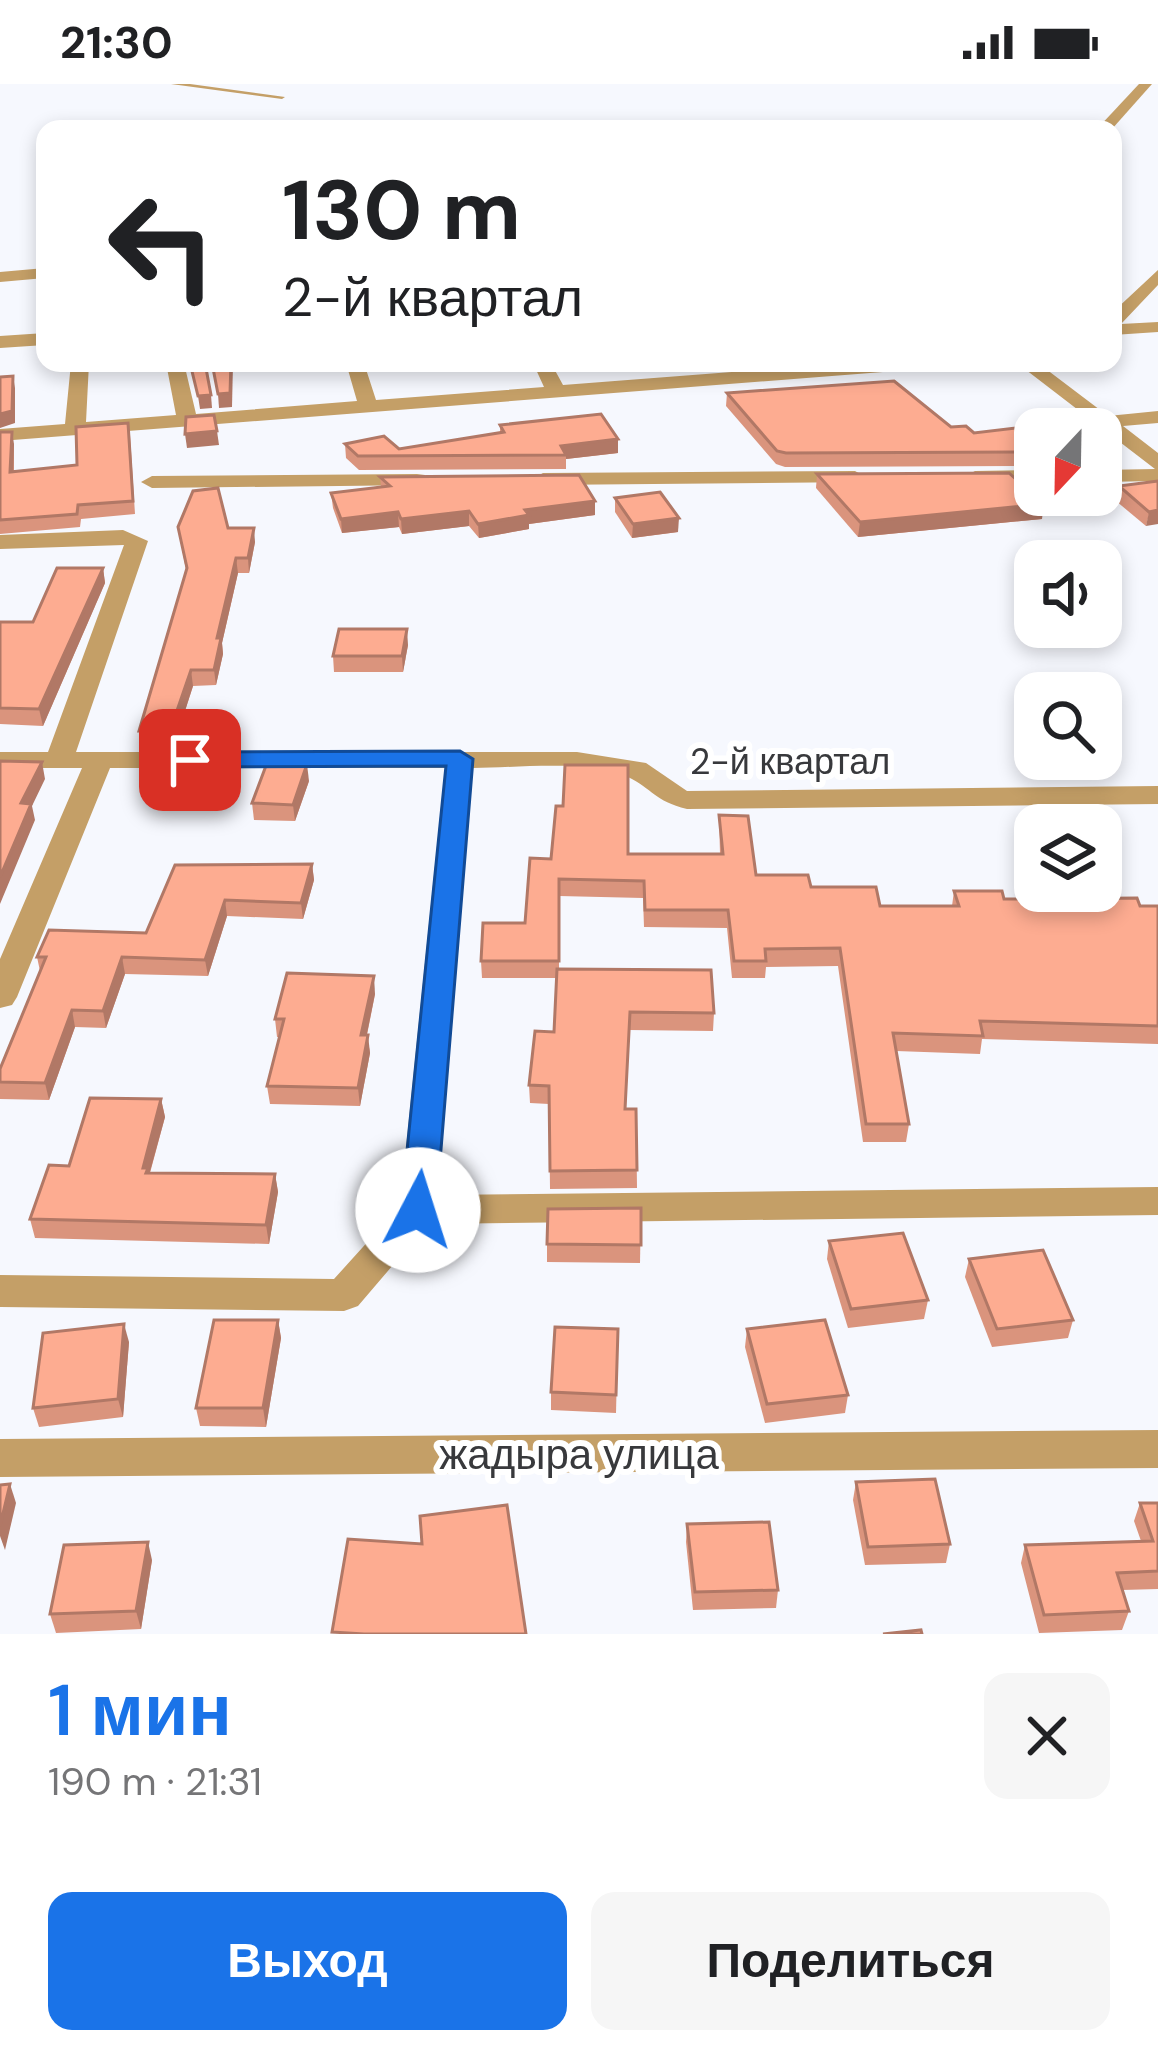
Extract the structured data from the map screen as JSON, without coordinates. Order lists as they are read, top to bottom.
{
  "streets": {
    "street": ["2-й квартал", "жадыра улица"]
  },
  "north": "bottom",
  "page": {
    "status": "21:30",
    "turn": ["130 m", "2-й квартал"],
    "heading": ["1 мин", "190 m · 21:31"],
    "buttons": ["Выход", "Поделиться"]
  }
}
